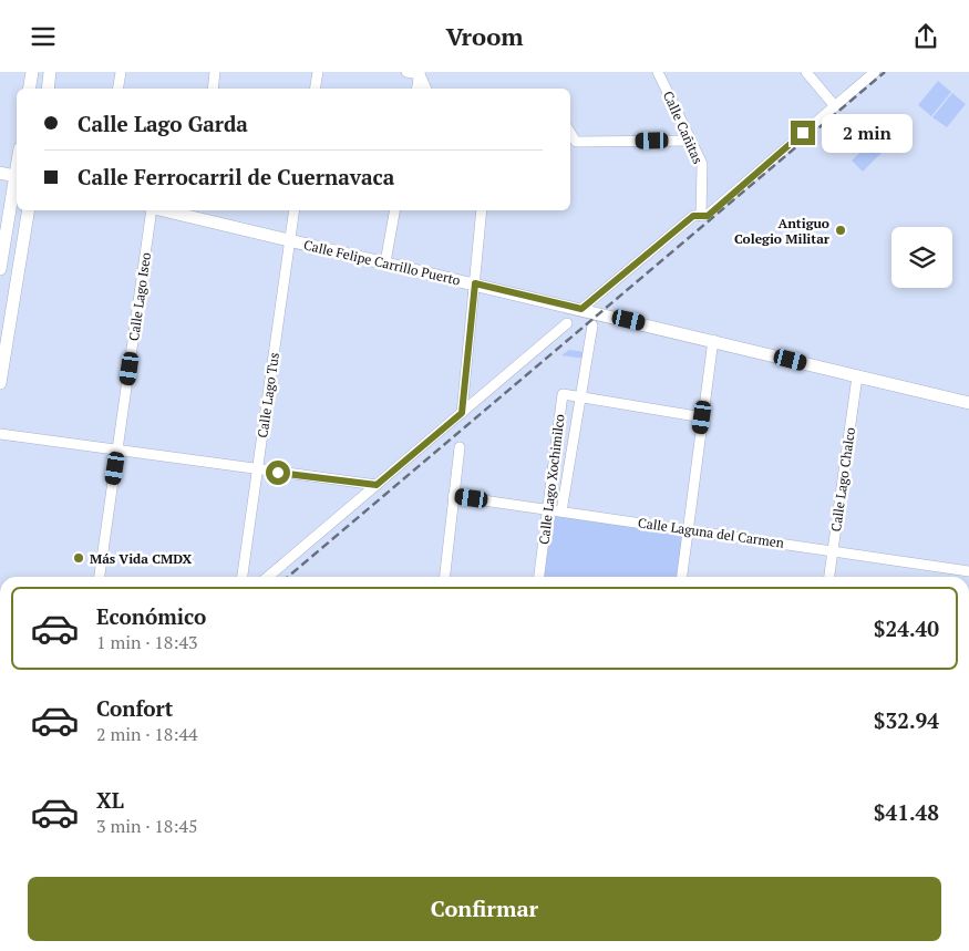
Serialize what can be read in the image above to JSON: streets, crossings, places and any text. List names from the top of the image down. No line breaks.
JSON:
{"streets":{"street":["Calle Cañitas","Calle Felipe Carrillo Puerto","Calle Lago Iseo","Calle Lago Tus","Calle Lago Xochimilco","Calle Lago Chalco","Calle Laguna del Carmen"]},"crossings":[["Calle Felipe Carrillo Puerto","Calle Lago Tus"],["Calle Felipe Carrillo Puerto","Calle Lago Chalco"],["Calle Lago Xochimilco","Calle Laguna del Carmen"],["Calle Lago Chalco","Calle Laguna del Carmen"]],"places":["Antiguo Colegio Militar","Más Vida CMDX"],"page":{"header":"Vroom","banner":["Calle Lago Garda","Calle Ferrocarril de Cuernavaca"],"bubble":"2 min","list":[{"name":"Económico","note":"1 min · 18:43","value":"$24.40"},{"name":"Confort","note":"2 min · 18:44","value":"$32.94"},{"name":"XL","note":"3 min · 18:45","value":"$41.48"}],"buttons":"Confirmar"}}
